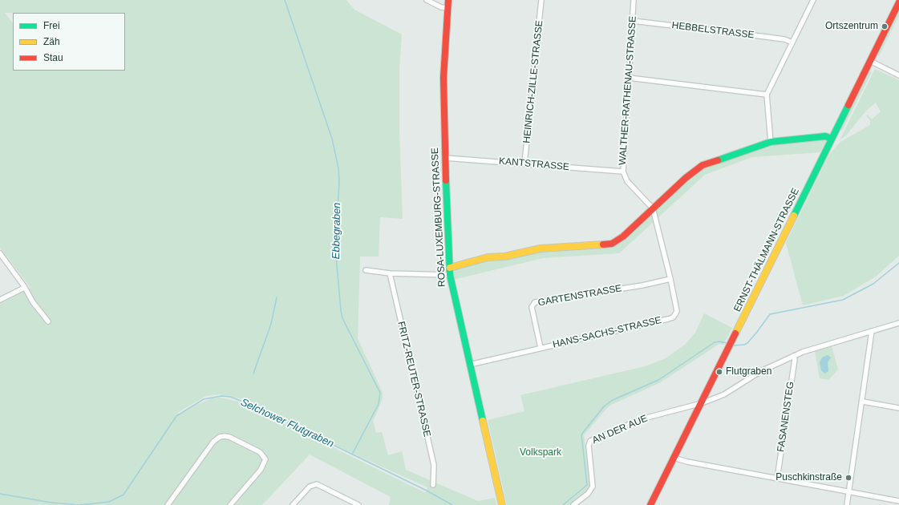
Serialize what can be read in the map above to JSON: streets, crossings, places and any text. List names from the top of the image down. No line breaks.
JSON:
{"streets":{"street":["HEBBELSTRASSE","HEINRICH-ZILLE-STRASSE","WALTHER-RATHENAU-STRASSE","KANTSTRASSE","ROSA-LUXEMBURG-STRASSE","ERNST-THÄLMANN-STRASSE","GARTENSTRASSE","HANS-SACHS-STRASSE","FRITZ-REUTER-STRASSE","FASANENSTEG","AN DER AUE"]},"crossings":[["HEBBELSTRASSE","WALTHER-RATHENAU-STRASSE"],["HEINRICH-ZILLE-STRASSE","KANTSTRASSE"],["WALTHER-RATHENAU-STRASSE","KANTSTRASSE"],["WALTHER-RATHENAU-STRASSE","HANS-SACHS-STRASSE"],["KANTSTRASSE","ROSA-LUXEMBURG-STRASSE"],["ROSA-LUXEMBURG-STRASSE","HANS-SACHS-STRASSE"],["ERNST-THÄLMANN-STRASSE","AN DER AUE"],["GARTENSTRASSE","HANS-SACHS-STRASSE"]],"water":["Ebbegraben","Selchower Flutgraben"],"parks":["Volkspark"],"places":["Ortszentrum","Flutgraben","Puschkinstraße"],"legend":["Frei","Zäh","Stau"]}
